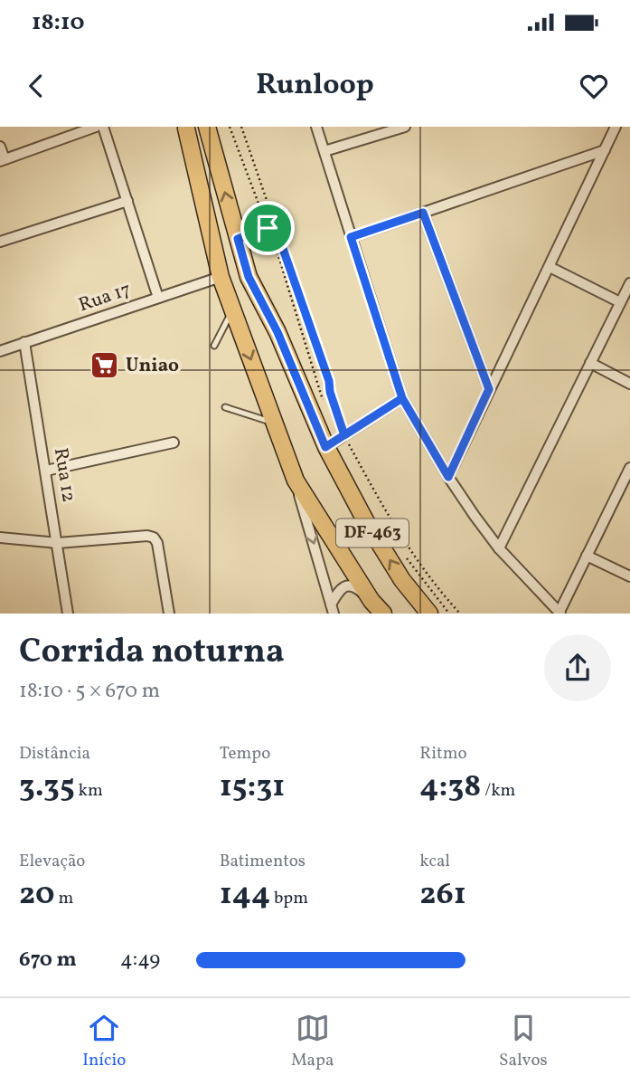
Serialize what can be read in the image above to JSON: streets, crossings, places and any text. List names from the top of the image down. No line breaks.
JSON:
{"streets":{"main road":["DF-463"],"street":["Rua 17","Rua 12"]},"crossings":[["Rua 17","Rua 12"],["Rua 17","DF-463"]],"places":{"supermarket":["Uniao"]},"page":{"status":"18:10","header":"Runloop","heading":["Corrida noturna","18:10 · 5 × 670 m"],"stats":[["Distância","3.35 km"],["Tempo","15:31"],["Ritmo","4:38 /km"],["Elevação","20 m"],["Batimentos","144 bpm"],["kcal","261"]],"list":[{"name":"670 m","note":"4:49"}],"tabs":["Início","Mapa","Salvos"]}}
